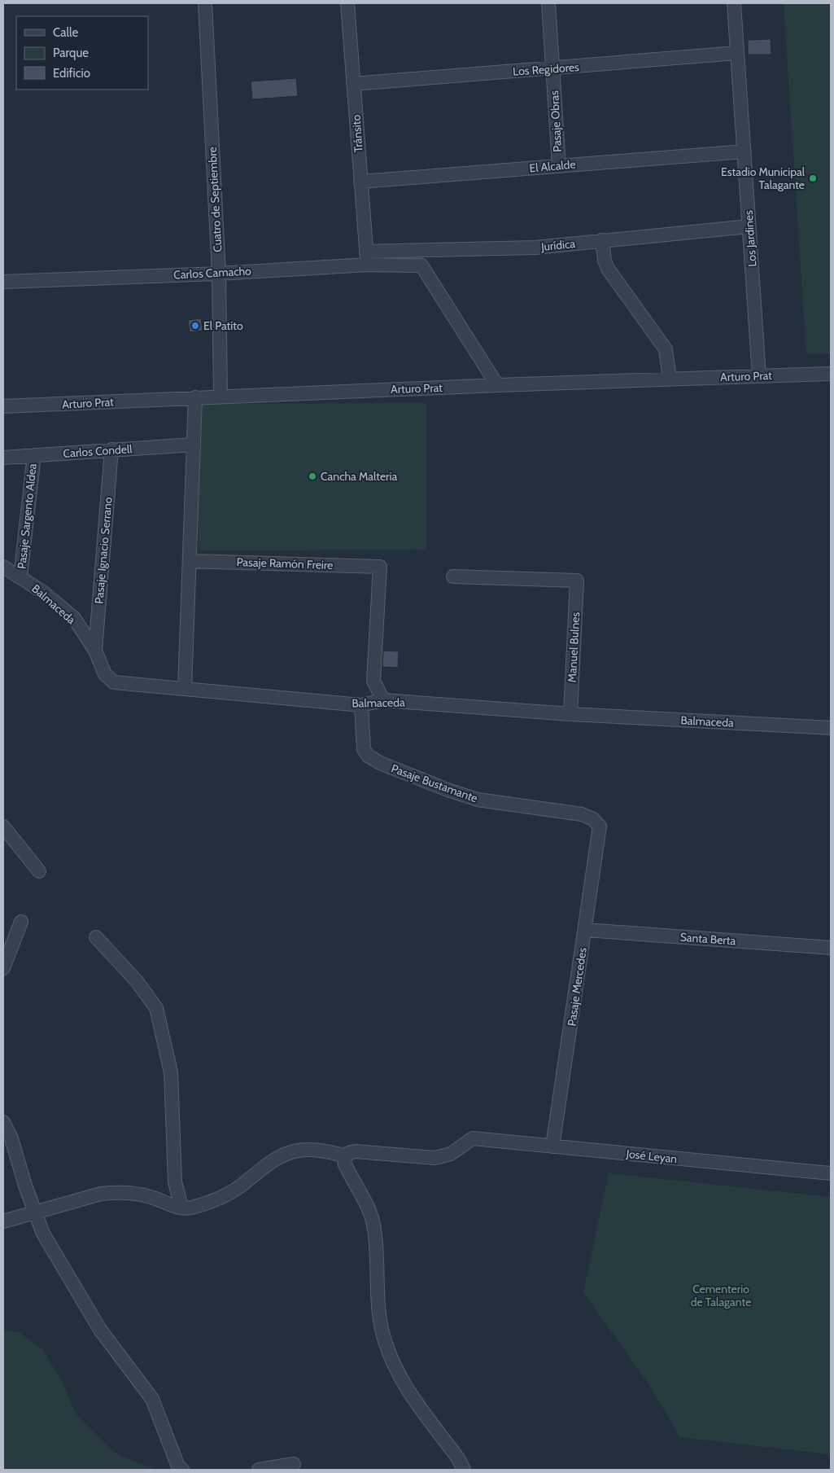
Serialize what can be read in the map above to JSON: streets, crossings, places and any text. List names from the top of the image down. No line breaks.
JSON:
{"streets":{"street":["Los Regidores","Pasaje Obras","Tránsito","El Alcalde","Cuatro de Septiembre","Los Jardines","Jurídica","Carlos Camacho","Arturo Prat","Carlos Condell","Pasaje Sargento Aldea","Pasaje Ignacio Serrano","Pasaje Ramón Freire","Balmaceda","Manuel Bulnes","Pasaje Bustamante","Santa Berta","Pasaje Mercedes","José Leyan"]},"crossings":[["Los Regidores","Pasaje Obras"],["Los Regidores","Tránsito"],["Los Regidores","Los Jardines"],["Pasaje Obras","El Alcalde"],["Tránsito","El Alcalde"],["Tránsito","Jurídica"],["Tránsito","Carlos Camacho"],["El Alcalde","Los Jardines"],["Cuatro de Septiembre","Carlos Camacho"],["Cuatro de Septiembre","Arturo Prat"],["Los Jardines","Jurídica"],["Los Jardines","Arturo Prat"],["Jurídica","Carlos Camacho"],["Carlos Camacho","Arturo Prat"],["Carlos Condell","Pasaje Sargento Aldea"],["Carlos Condell","Pasaje Ignacio Serrano"],["Pasaje Sargento Aldea","Balmaceda"],["Pasaje Ignacio Serrano","Balmaceda"],["Pasaje Ramón Freire","Balmaceda"],["Balmaceda","Manuel Bulnes"],["Balmaceda","Pasaje Bustamante"],["Pasaje Bustamante","Pasaje Mercedes"],["Santa Berta","Pasaje Mercedes"],["Pasaje Mercedes","José Leyan"]],"parks":["Cementerio de Talagante"],"places":["Estadio Municipal Talagante","El Patito","Cancha Malteria"],"legend":["Calle","Parque","Edificio"]}
